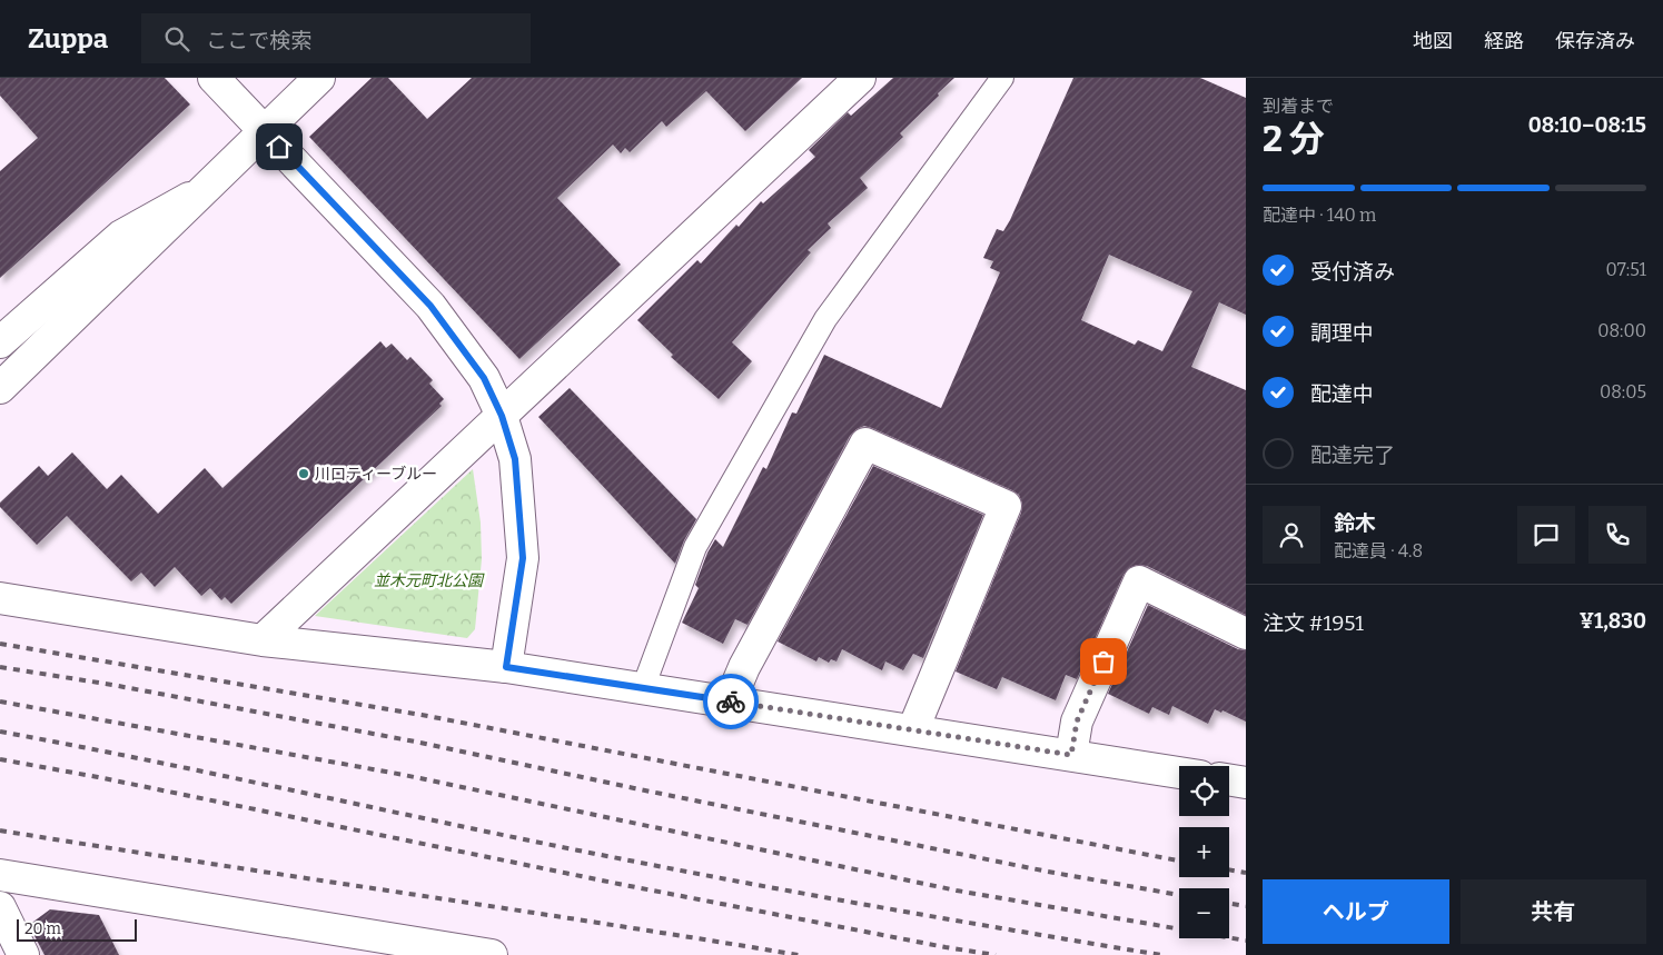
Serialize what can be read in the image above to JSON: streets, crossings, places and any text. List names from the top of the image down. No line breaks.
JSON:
{"parks":["並木元町北公園"],"places":["川口ティーブルー"],"scale_bar":"20 m","page":{"header":"Zuppa","search":"ここで検索","nav":["地図","経路","保存済み"],"heading":["2 分","到着まで","08:10–08:15"],"panel":["鈴木","配達員 · 4.8","注文 #1951","¥1,830"],"bar":"配達中 · 140 m","list":[["受付済み","07:51"],["調理中","08:00"],["配達中","08:05"],"配達完了"],"map_buttons":["+","−"],"buttons":["ヘルプ","共有"],"scale":"20 m"}}
